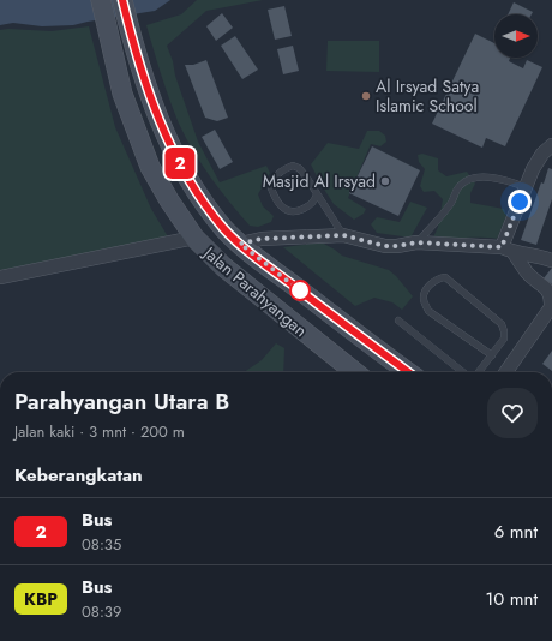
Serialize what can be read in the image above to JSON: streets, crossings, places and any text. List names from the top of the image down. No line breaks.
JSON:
{"streets":{"main road":["Jalan Parahyangan"]},"places":["Al Irsyad Satya Islamic School","Masjid Al Irsyad"],"lines":["bus line 2"],"north":"right","page":{"on_map":"2","heading":[["Parahyangan Utara B","Jalan kaki · 3 mnt · 200 m"],"Keberangkatan"],"list":[{"mark":"2","name":"Bus","note":"08:35","value":"6 mnt"},{"mark":"KBP","name":"Bus","note":"08:39","value":"10 mnt"}]}}
